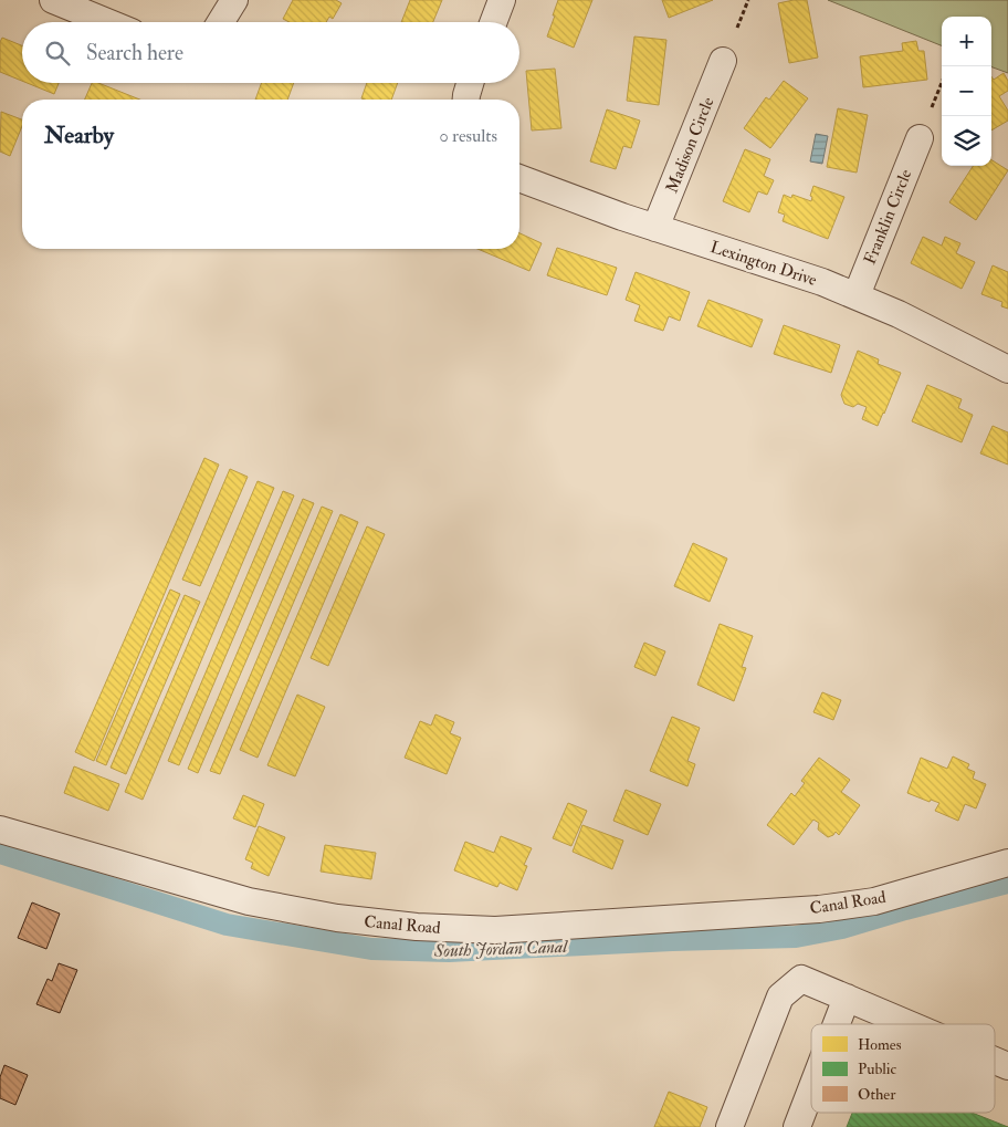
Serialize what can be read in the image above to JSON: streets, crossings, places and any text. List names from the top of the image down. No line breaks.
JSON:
{"streets":{"street":["Madison Circle","Franklin Circle","Lexington Drive","Canal Road"]},"crossings":[["Madison Circle","Lexington Drive"],["Franklin Circle","Lexington Drive"]],"water":["South Jordan Canal"],"legend":["Homes","Public","Other"],"page":{"map_buttons":["+","−"],"search":"Search here","heading":["Nearby","0 results"]}}
